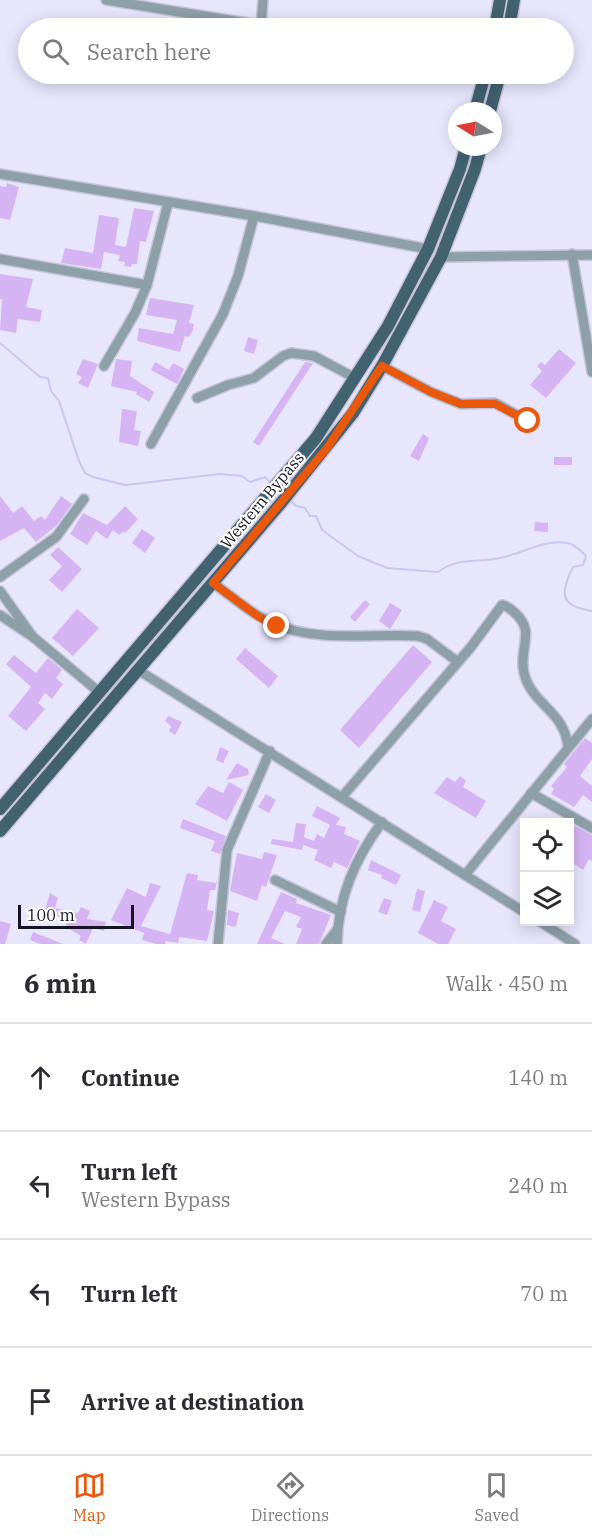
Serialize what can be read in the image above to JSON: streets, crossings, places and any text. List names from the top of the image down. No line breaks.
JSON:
{"streets":{"main road":["Western Bypass"]},"scale_bar":"100 m","north":"left","page":{"search":"Search here","scale":"100 m","heading":["6 min","Walk · 450 m"],"list":[["Continue","140 m"],["Turn left","Western Bypass","240 m"],["Turn left","70 m"],"Arrive at destination"],"nav":["Map","Directions","Saved"]}}
